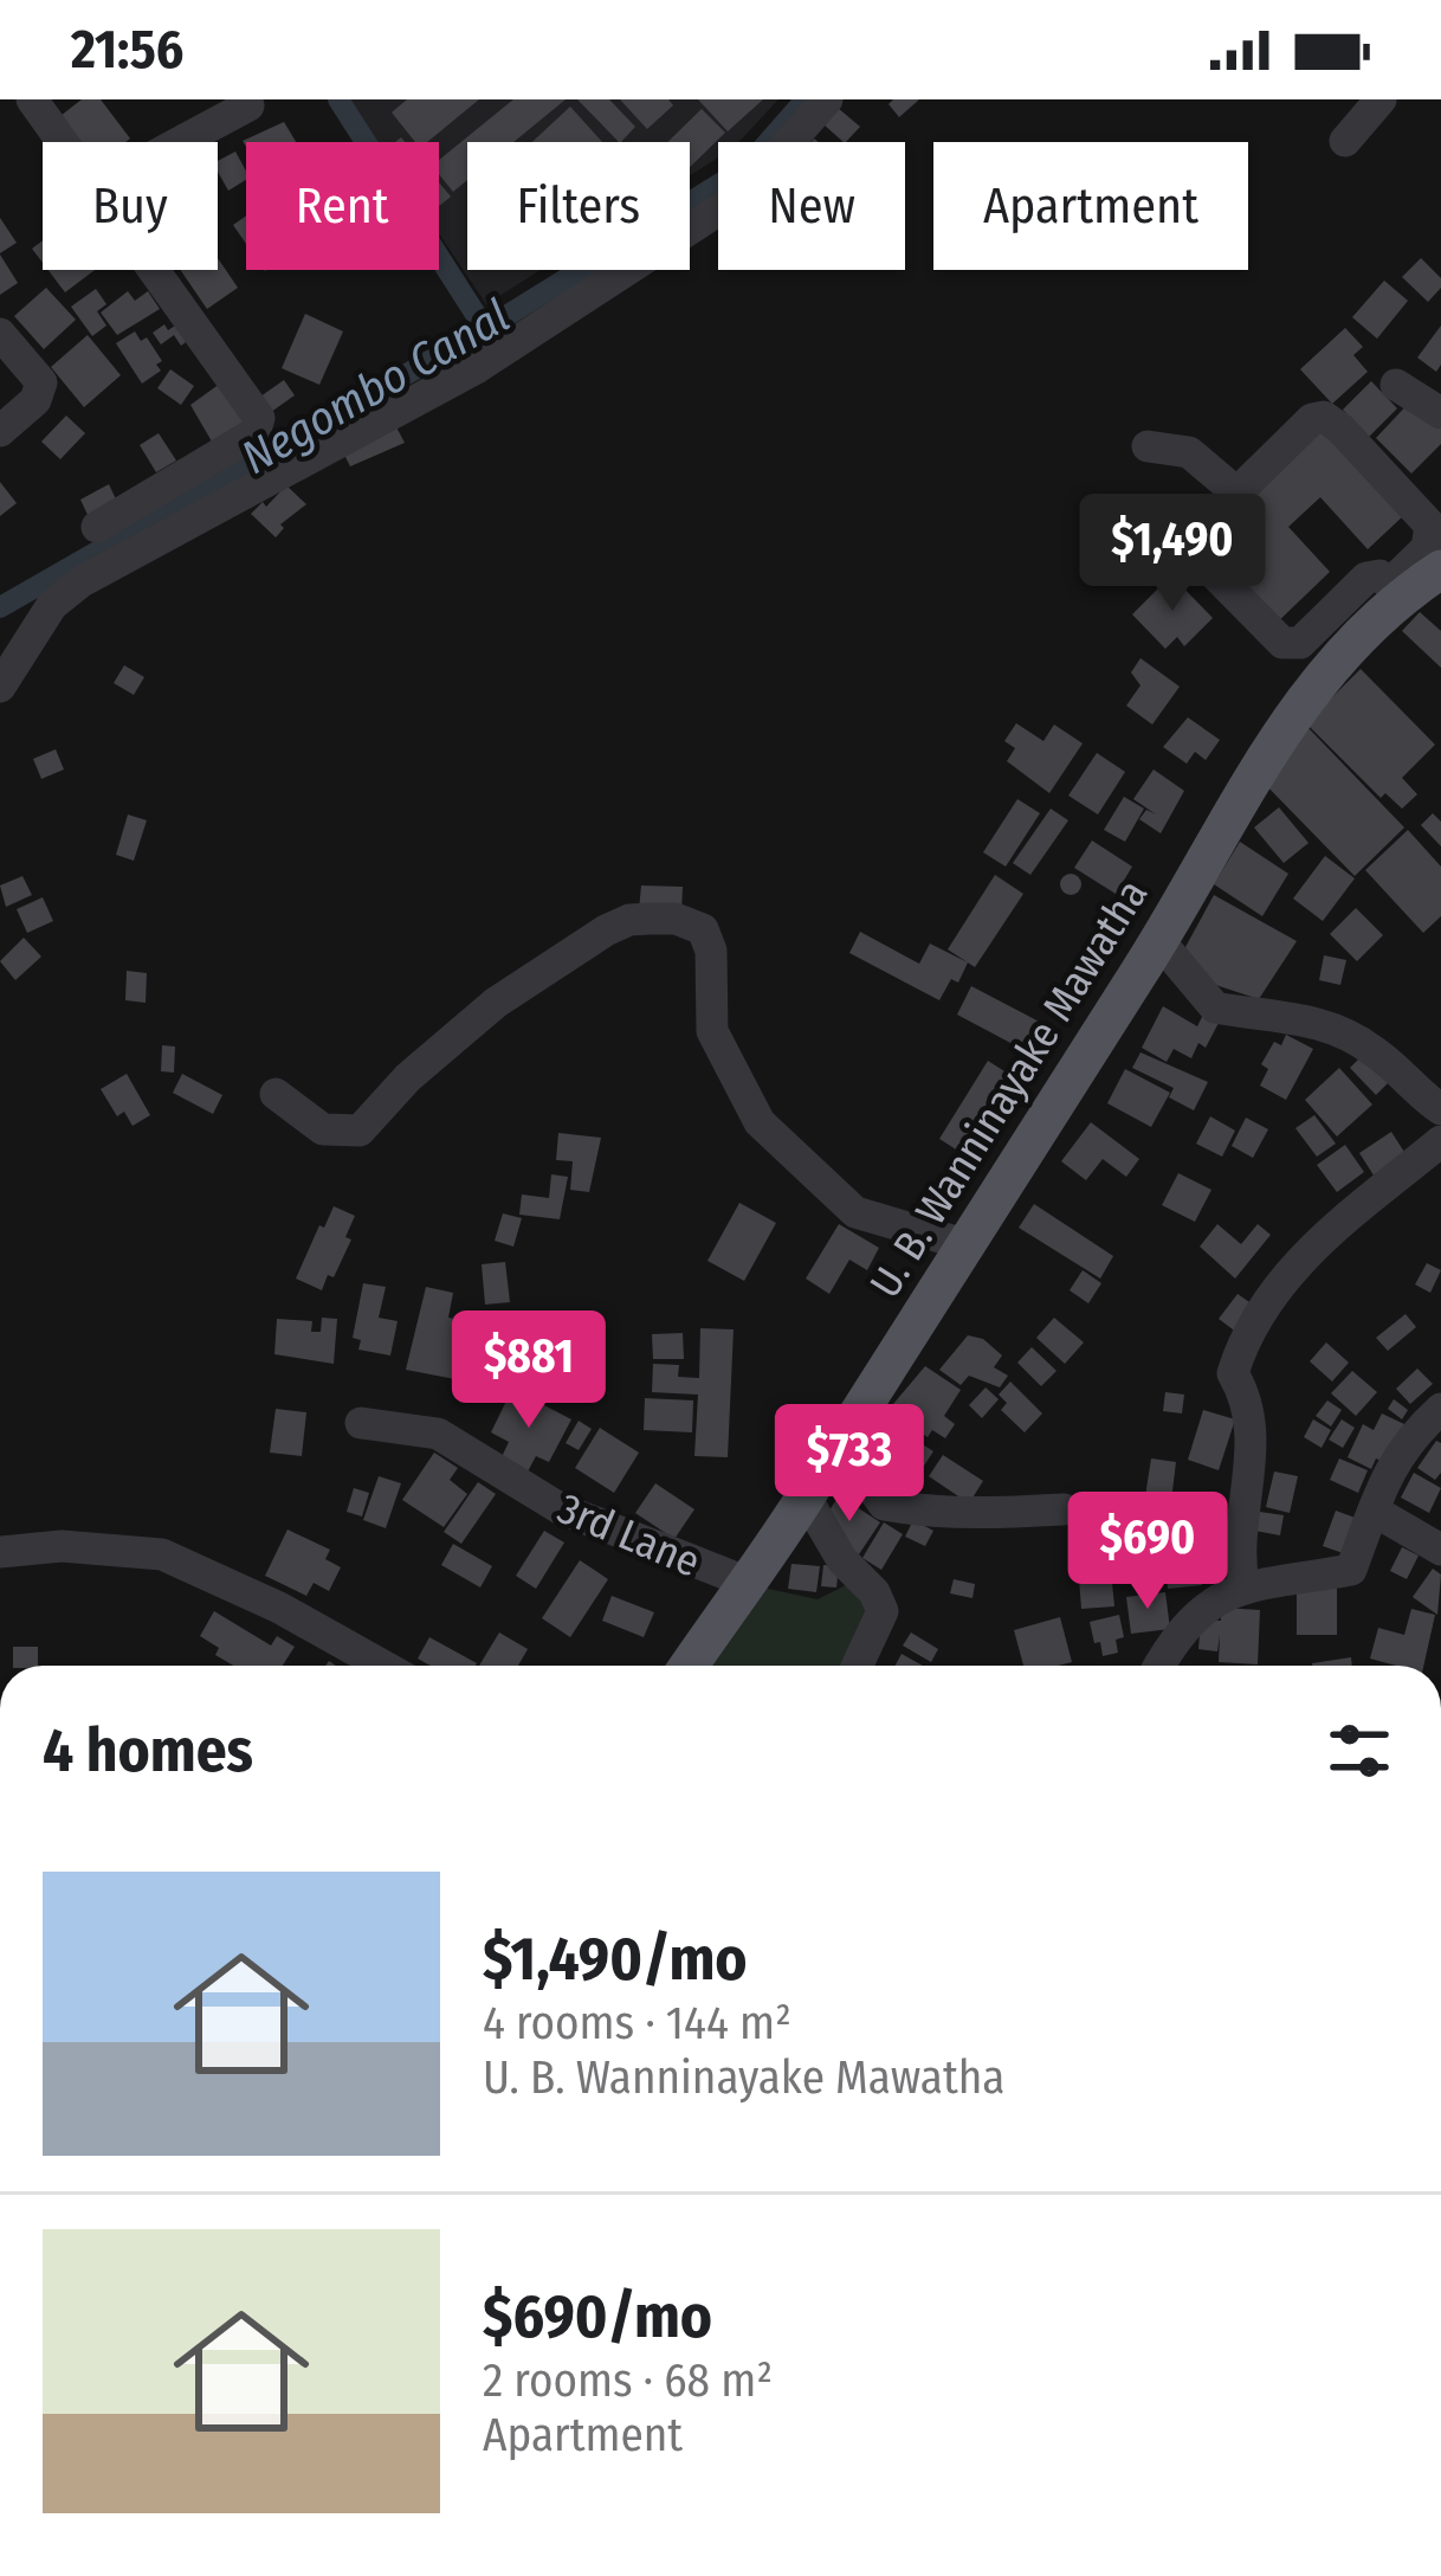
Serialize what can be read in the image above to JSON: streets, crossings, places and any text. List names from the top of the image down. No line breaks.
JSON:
{"streets":{"main road":["U. B. Wanninayake Mawatha"],"street":["3rd Lane"]},"crossings":[["U. B. Wanninayake Mawatha","3rd Lane"]],"water":["Negombo Canal"],"page":{"status":"21:56","chip":["Buy","Rent","Filters","New","Apartment"],"price":["$1,490","$881","$733","$690"],"heading":"4 homes","list":[{"name":"$1,490/mo","note":"4 rooms · 144 m² · U. B. Wanninayake Mawatha"},{"name":"$690/mo","note":"2 rooms · 68 m² · Apartment"}]}}
